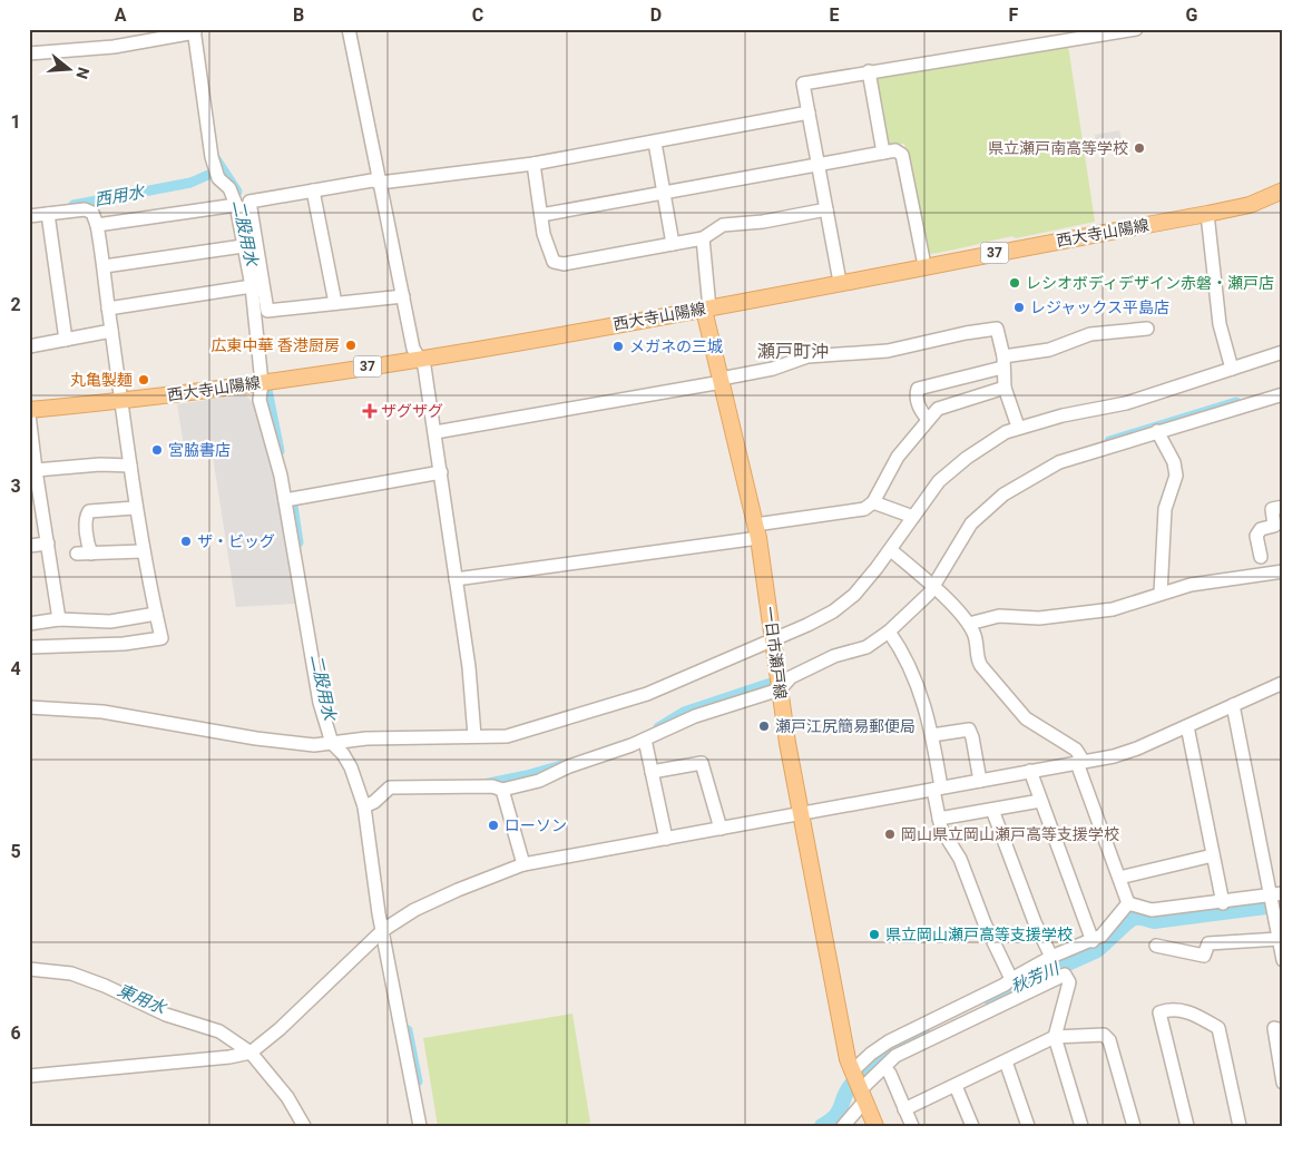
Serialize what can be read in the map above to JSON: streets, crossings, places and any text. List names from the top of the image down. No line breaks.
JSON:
{"streets":{"main road":["西大寺山陽線","37","一日市瀬戸線"]},"crossings":[["西大寺山陽線","一日市瀬戸線"]],"districts":["瀬戸町沖"],"water":["西用水","二股用水","秋芳川","東用水"],"places":{"other":["県立瀬戸南高等学校","レシオボディデザイン赤磐・瀬戸店","レジャックス平島店","広東中華 香港厨房","メガネの三城","丸亀製麺","宮脇書店","ザ・ビッグ","瀬戸江尻簡易郵便局","ローソン","岡山県立岡山瀬戸高等支援学校","県立岡山瀬戸高等支援学校"],"health":["ザグザグ"]},"north":"right","grid":{"columns":["A","B","C","D","E","F","G"],"rows":["1","2","3","4","5","6"]}}
